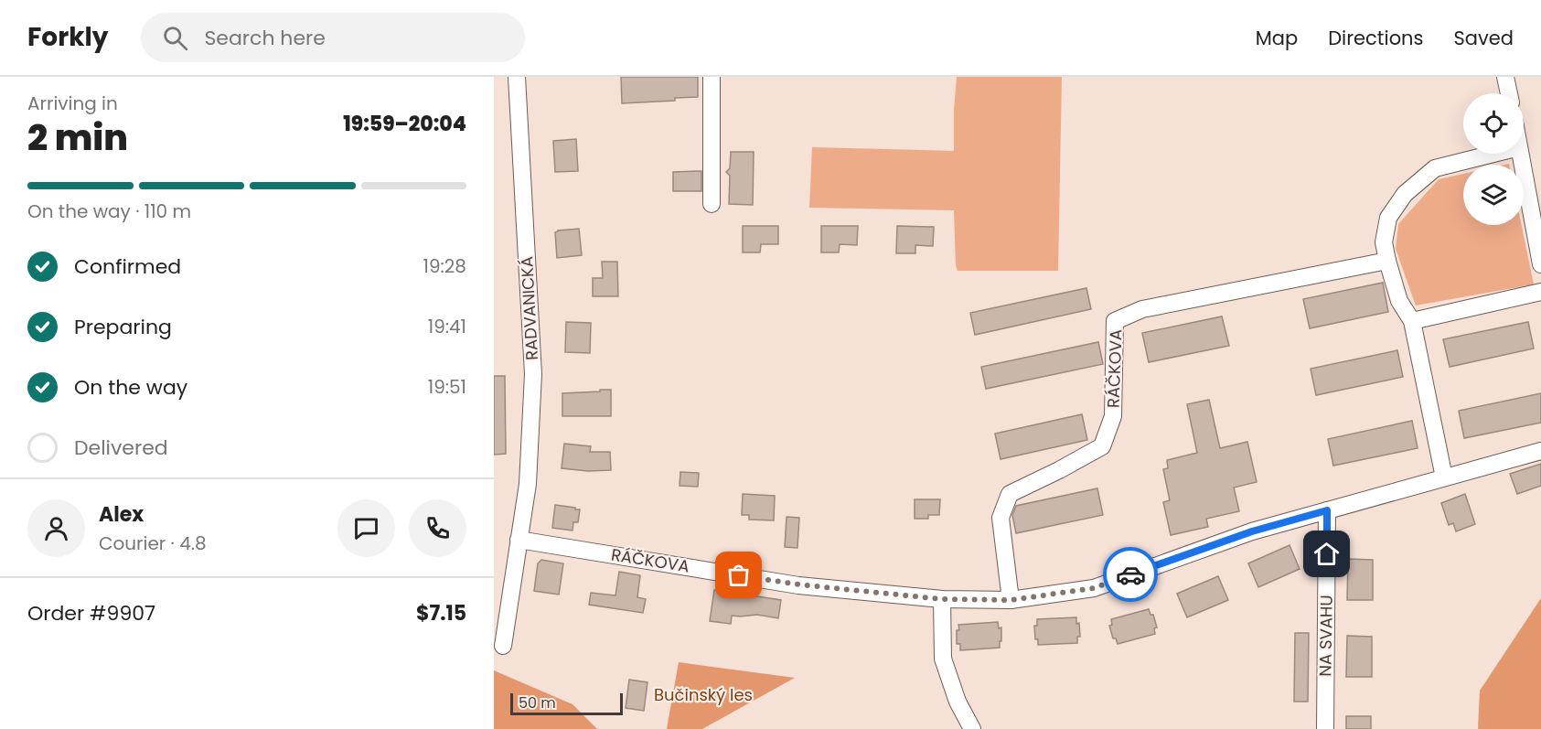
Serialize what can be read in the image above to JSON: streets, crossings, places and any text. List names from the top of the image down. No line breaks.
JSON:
{"streets":{"street":["RADVANICKÁ","RÁČKOVA","NA SVAHU"]},"crossings":[["RADVANICKÁ","RÁČKOVA"],["RÁČKOVA","NA SVAHU"]],"parks":["Bučinský les"],"scale_bar":"50 m","page":{"header":"Forkly","search":"Search here","nav":["Map","Directions","Saved"],"heading":["2 min","Arriving in","19:59–20:04"],"panel":["Alex","Courier · 4.8","Order #9907","$7.15"],"bar":"On the way · 110 m","list":[["Confirmed","19:28"],["Preparing","19:41"],["On the way","19:51"],"Delivered"],"scale":"50 m"}}
